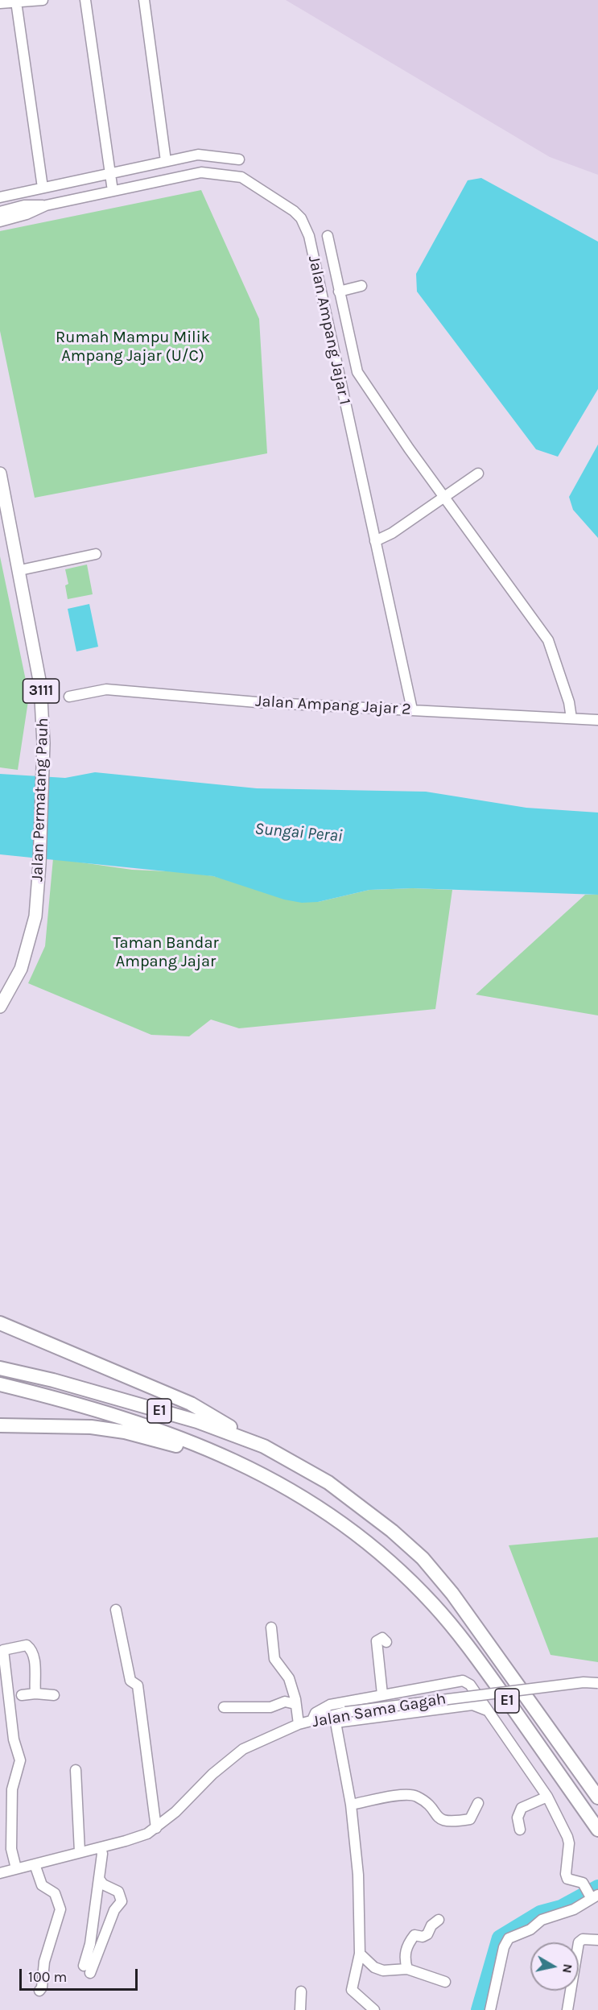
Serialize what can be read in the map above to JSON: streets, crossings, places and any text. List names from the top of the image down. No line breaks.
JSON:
{"streets":{"highway":["E1"],"main road":["3111","Jalan Permatang Pauh"],"street":["Jalan Ampang Jajar 1","Jalan Ampang Jajar 2","Jalan Sama Gagah"]},"crossings":[["Jalan Ampang Jajar 1","Jalan Ampang Jajar 2"]],"water":["Sungai Perai"],"parks":["Rumah Mampu Milik Ampang Jajar (U/C)","Taman Bandar Ampang Jajar"],"scale_bar":"100 m","north":"right"}
